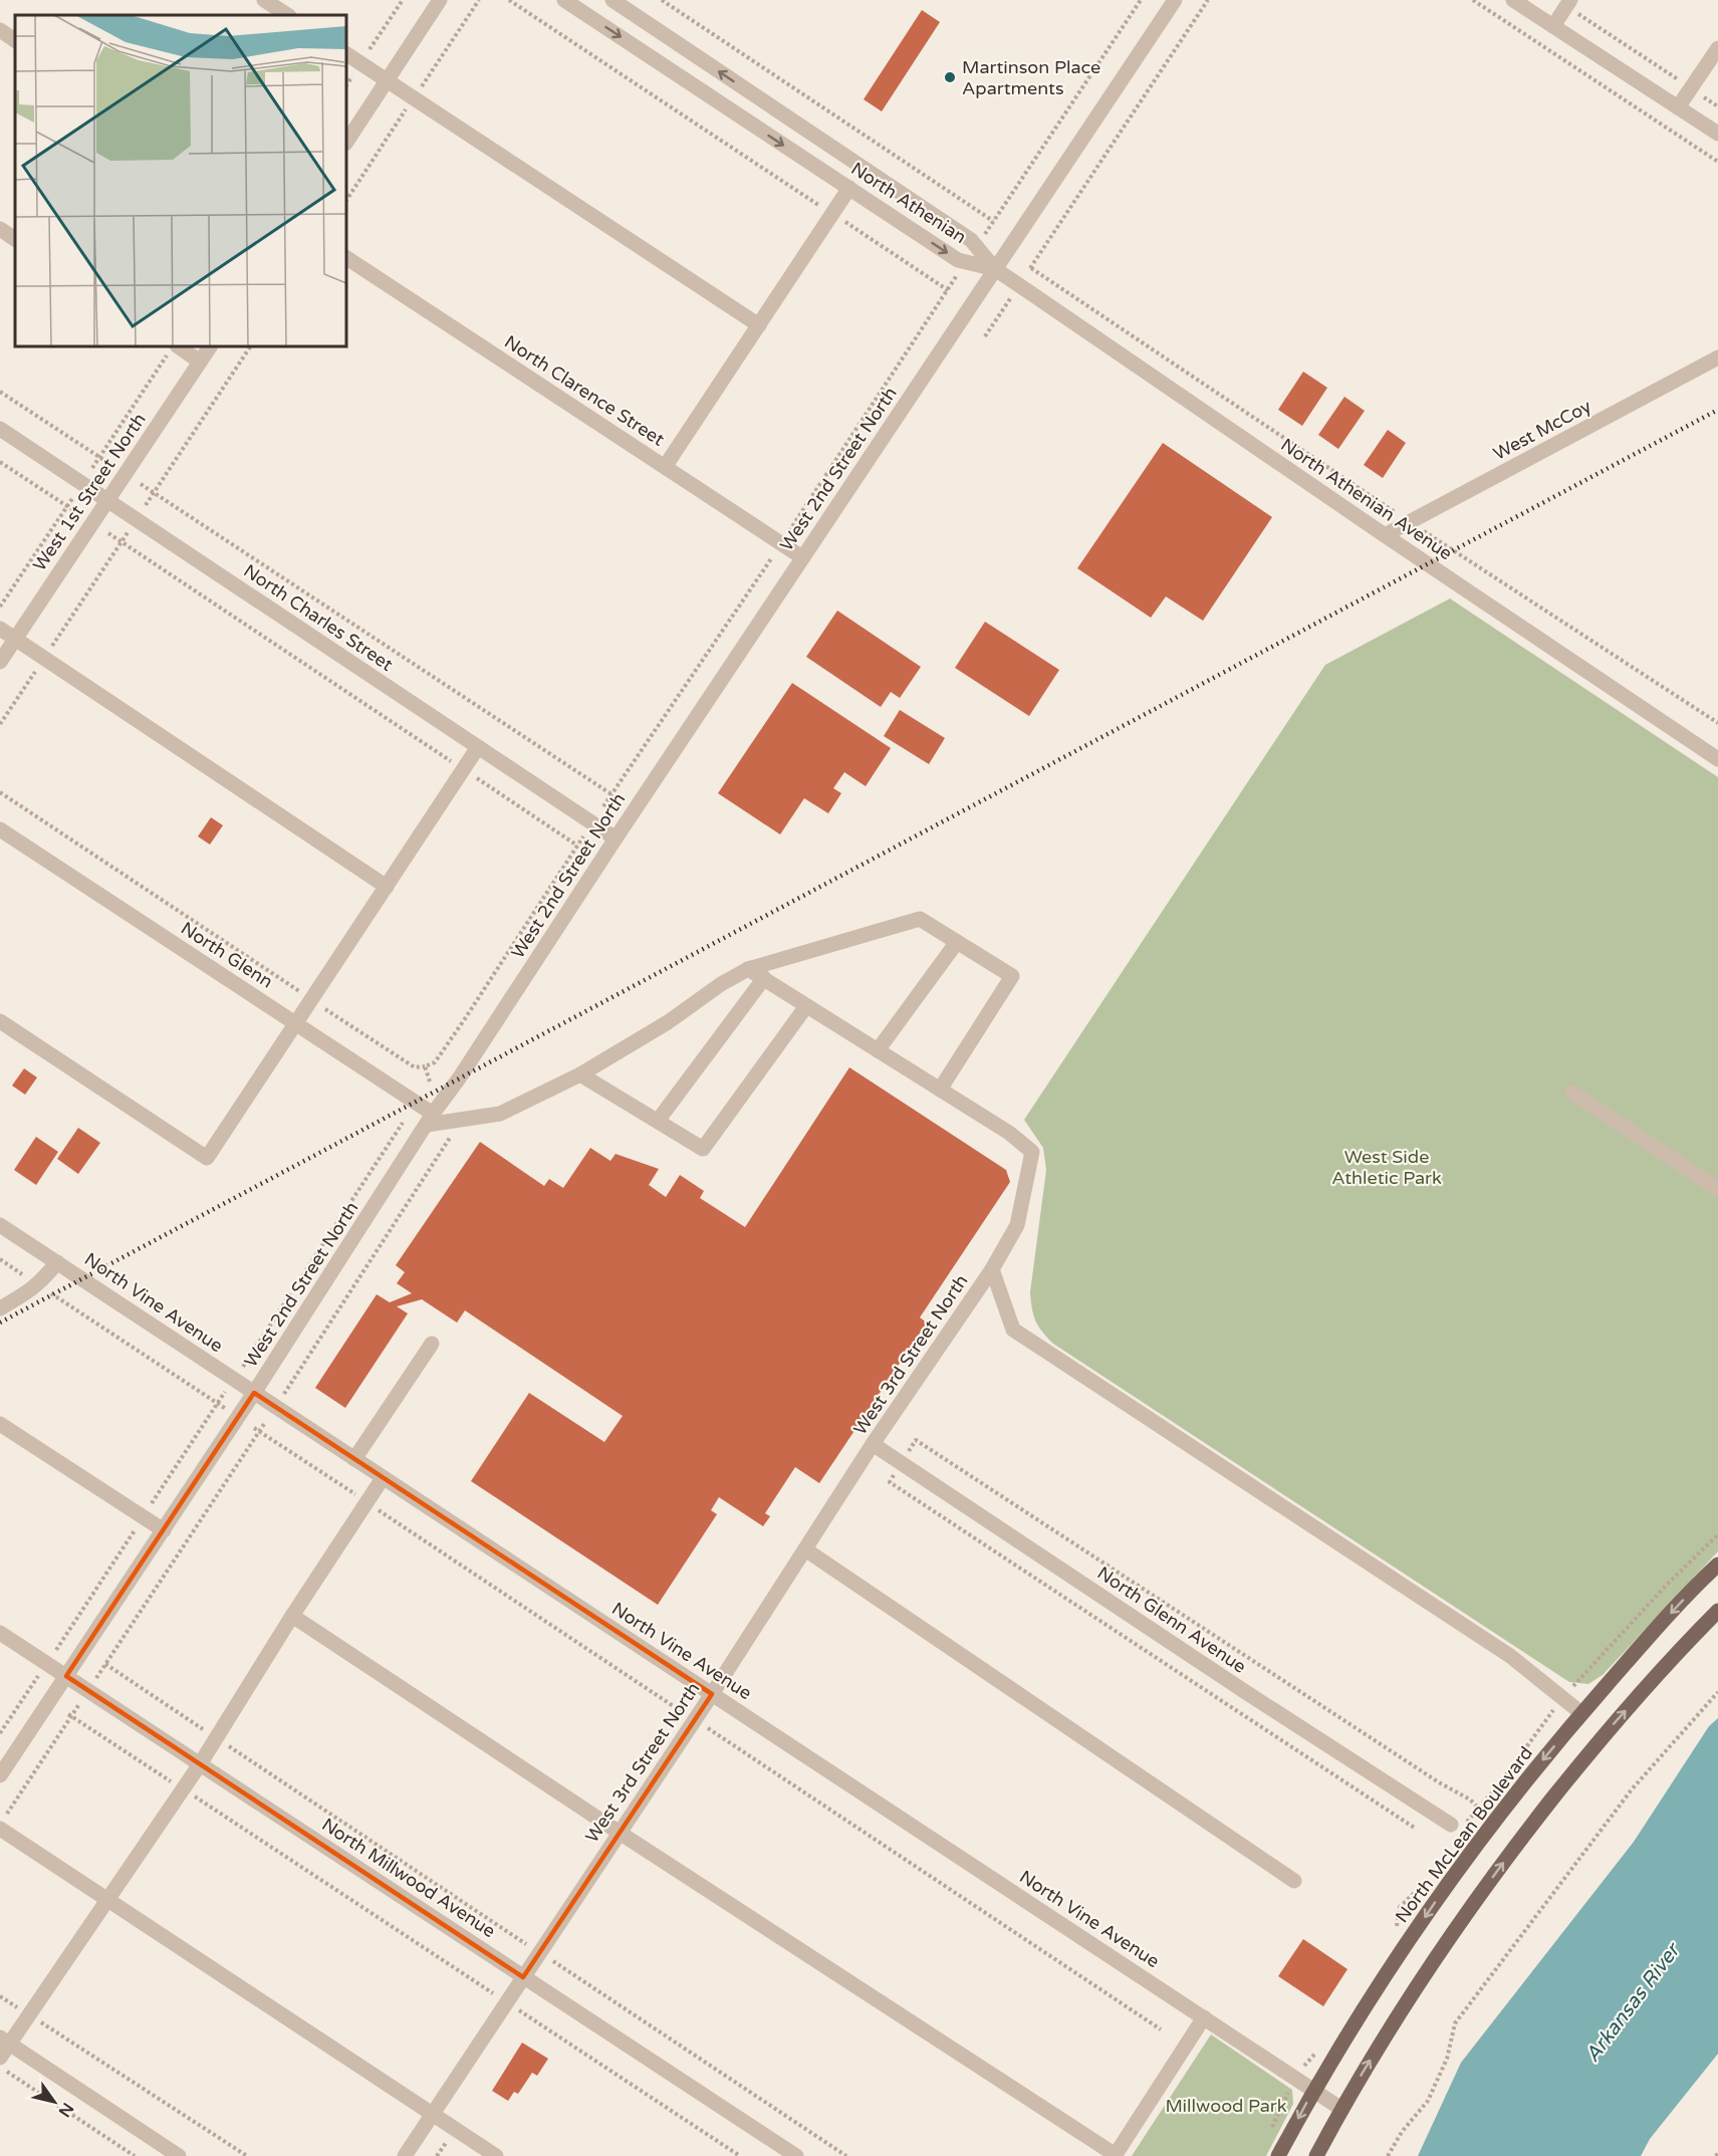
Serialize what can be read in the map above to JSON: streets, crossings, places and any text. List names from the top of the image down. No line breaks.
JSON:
{"streets":{"main road":["North McLean Boulevard"],"street":["North Athenian","North Clarence Street","West McCoy","West 2nd Street North","West 1st Street North","North Athenian Avenue","North Charles Street","North Glenn","North Vine Avenue","West 3rd Street North","North Glenn Avenue","North Millwood Avenue"]},"crossings":[["North Athenian","West 2nd Street North"],["North Athenian","North Athenian Avenue"],["North Clarence Street","West 2nd Street North"],["West McCoy","North Athenian Avenue"],["West 2nd Street North","North Athenian Avenue"],["West 2nd Street North","North Charles Street"],["West 2nd Street North","North Glenn"],["West 2nd Street North","North Vine Avenue"],["West 2nd Street North","North Millwood Avenue"],["West 1st Street North","North Charles Street"],["North Vine Avenue","West 3rd Street North"],["North Vine Avenue","North McLean Boulevard"],["West 3rd Street North","North Glenn Avenue"],["West 3rd Street North","North Millwood Avenue"]],"water":["Arkansas River"],"parks":["West Side Athletic Park","Millwood Park"],"places":["Martinson Place Apartments"],"north":"bottom right"}
